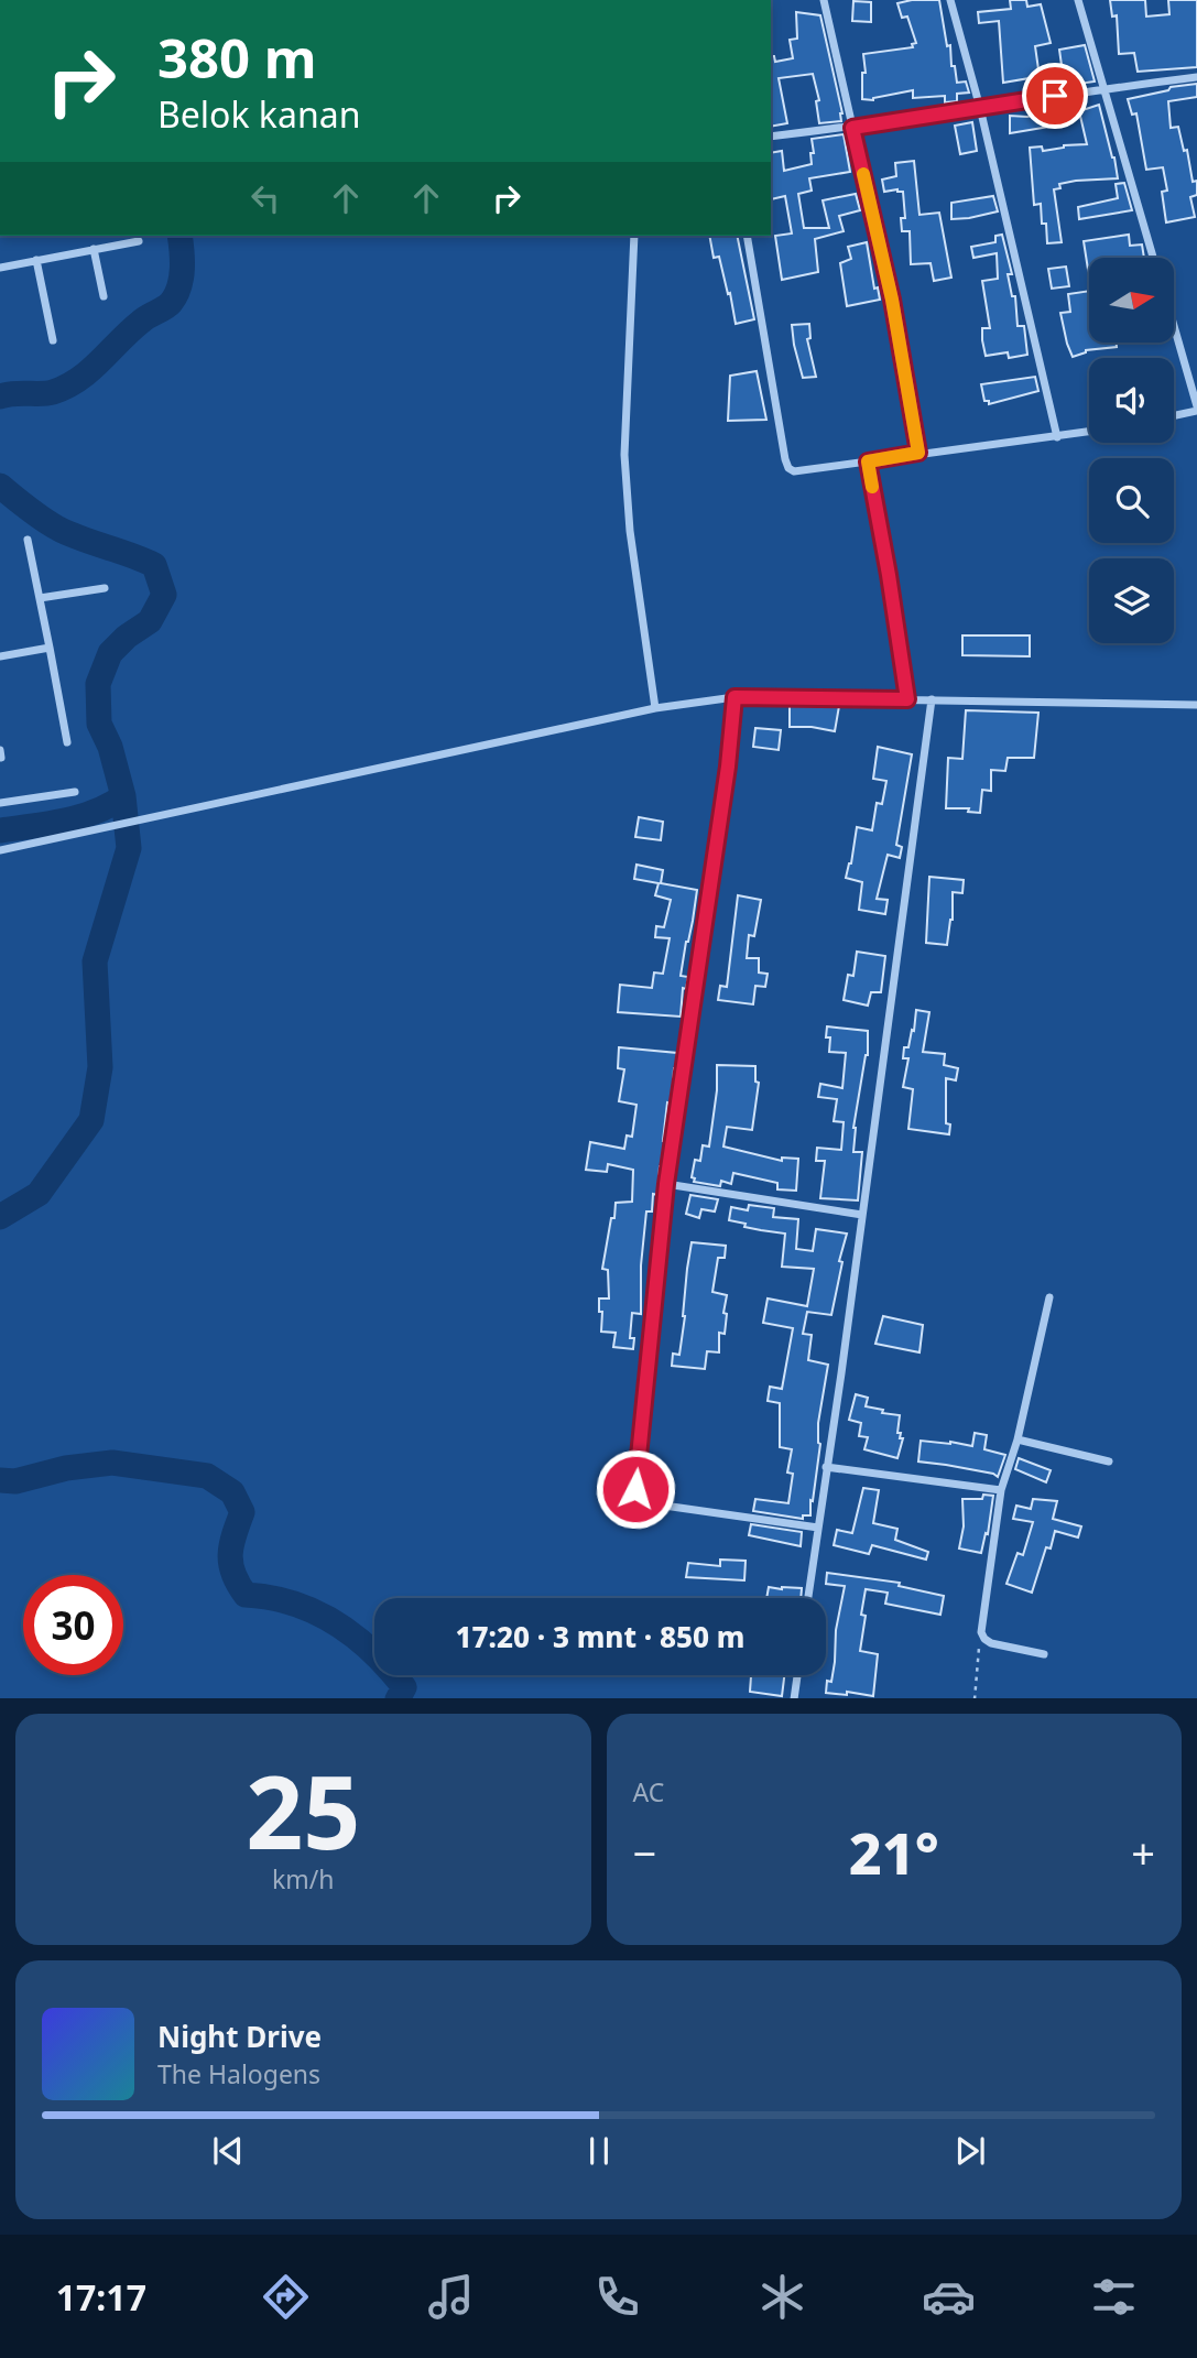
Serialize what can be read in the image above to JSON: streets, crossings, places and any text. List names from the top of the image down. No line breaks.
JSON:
{"north":"right","page":{"turn":["380 m","Belok kanan"],"limit":"30","trip":"17:20 · 3 mnt · 850 m","tile":[["25","km/h"],"AC"],"heat":["−","21°","+"],"song":["Night Drive","The Halogens"],"tabs":"17:17"}}
